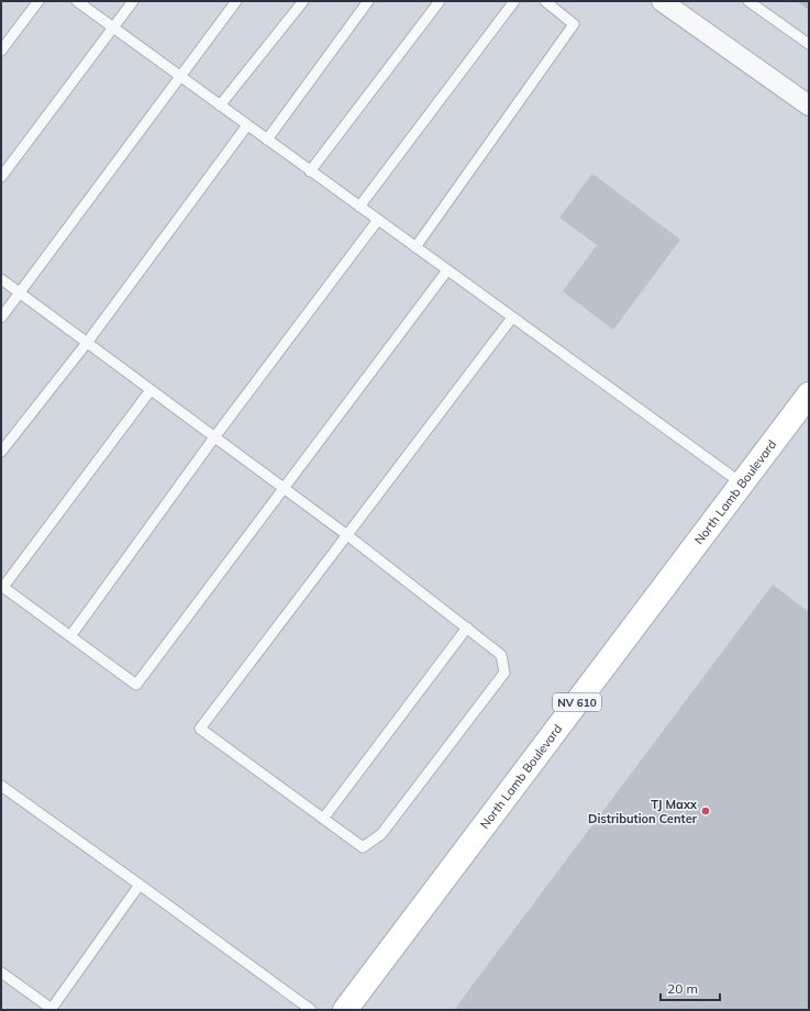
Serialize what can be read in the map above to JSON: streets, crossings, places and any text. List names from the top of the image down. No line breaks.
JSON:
{"streets":{"main road":["North Lamb Boulevard","NV 610"]},"places":["TJ Maxx Distribution Center"],"scale_bar":"20 m"}
